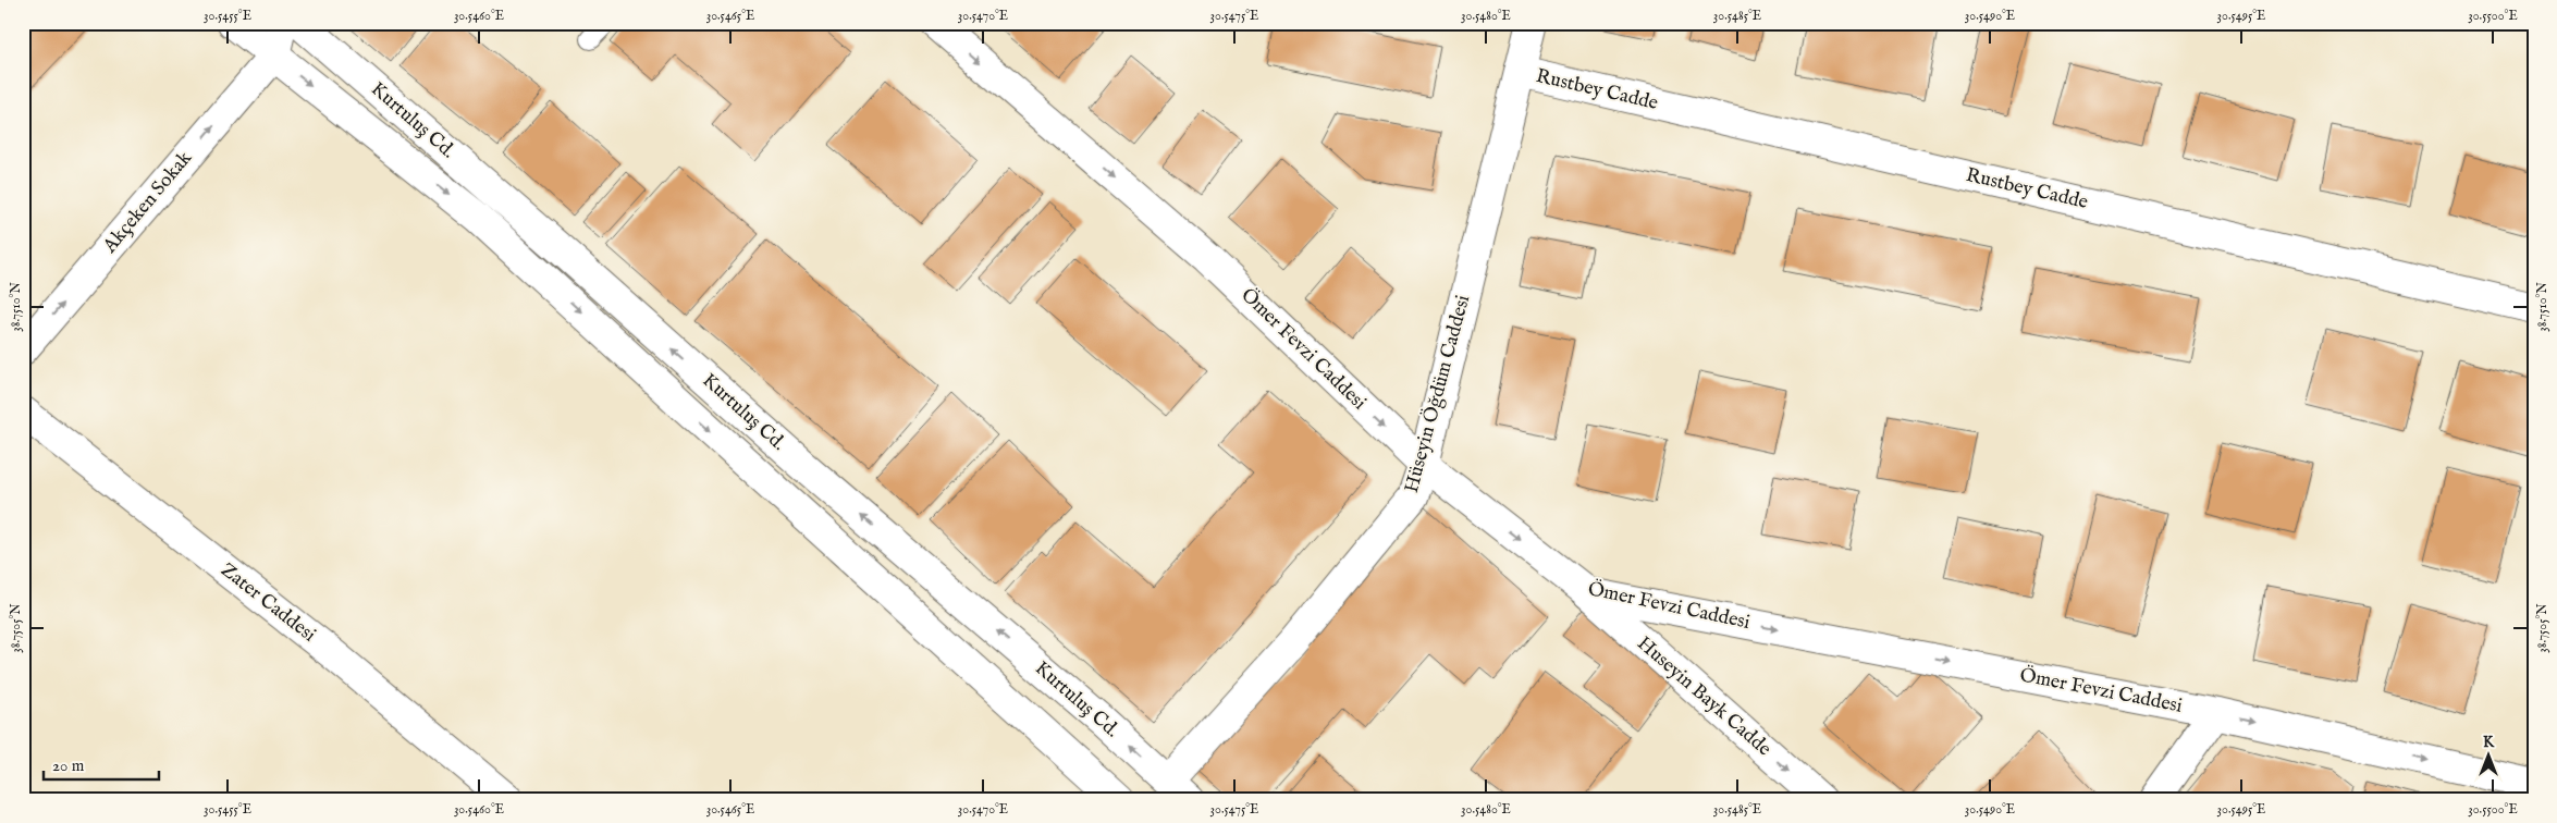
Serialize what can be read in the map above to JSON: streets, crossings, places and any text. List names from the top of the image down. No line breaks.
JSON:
{"streets":{"street":["Rustbey Cadde","Kurtuluş Cd.","Akçeken Sokak","Ömer Fevzi Caddesi","Hüseyin Öğdüm Caddesi","Zater Caddesi","Huseyin Bayk Cadde"]},"crossings":[["Rustbey Cadde","Hüseyin Öğdüm Caddesi"],["Kurtuluş Cd.","Akçeken Sokak"],["Kurtuluş Cd.","Hüseyin Öğdüm Caddesi"],["Ömer Fevzi Caddesi","Hüseyin Öğdüm Caddesi"],["Ömer Fevzi Caddesi","Huseyin Bayk Cadde"]],"one_way":["Akçeken Sokak","Ömer Fevzi Caddesi","Huseyin Bayk Cadde"],"scale_bar":"20 m","north":"top","coordinates":["30.5455°E","30.5460°E","30.5465°E","30.5470°E","30.5475°E","30.5480°E","30.5485°E","30.5490°E","30.5495°E","30.5500°E","38.7510°N","38.7505°N"]}
